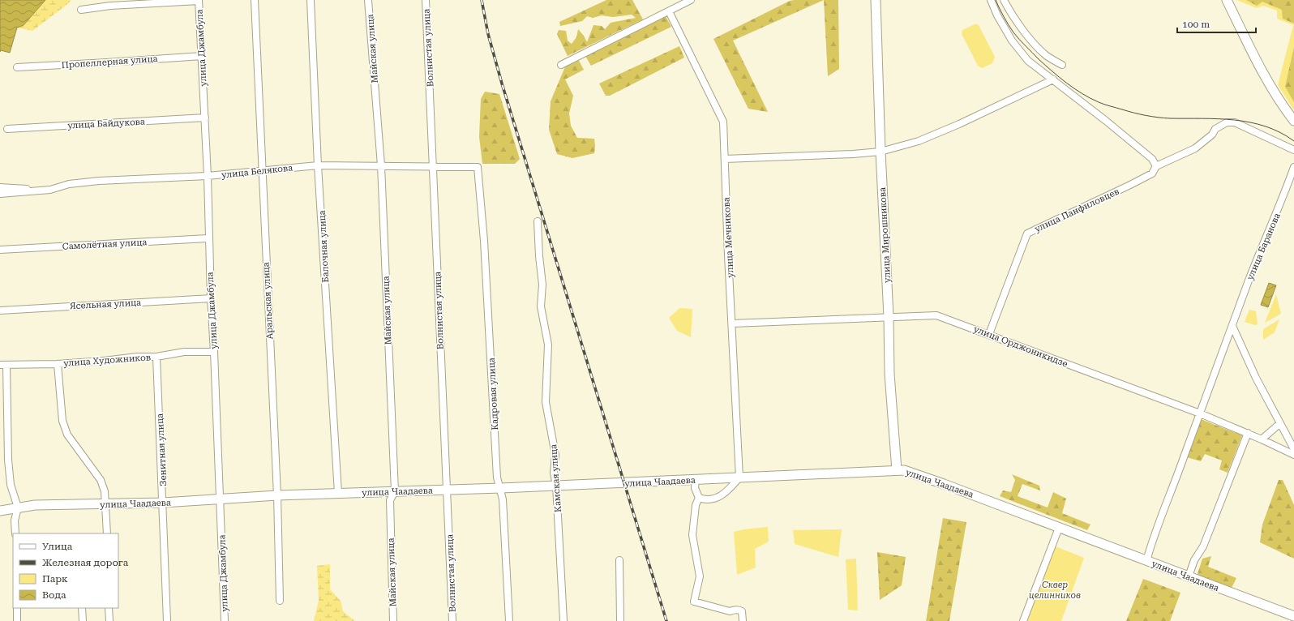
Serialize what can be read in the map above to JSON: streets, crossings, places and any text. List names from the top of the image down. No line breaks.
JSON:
{"streets":{"street":["улица Джамбула","Волнистая улица","Майская улица","Пропеллерная улица","улица Байдукова","улица Белякова","улица Панфиловцев","улица Мирошникова","улица Мечникова","Самолётная улица","Балочная улица","улица Баранова","Аральская улица","Ясельная улица","улица Орджоникидзе","улица Художников","Кадровая улица","Зенитная улица","Камская улица","улица Чаадаева"]},"crossings":[["улица Джамбула","Пропеллерная улица"],["улица Джамбула","улица Байдукова"],["улица Джамбула","улица Белякова"],["улица Джамбула","Самолётная улица"],["улица Джамбула","Ясельная улица"],["улица Джамбула","улица Художников"],["улица Джамбула","улица Чаадаева"],["Волнистая улица","улица Белякова"],["Волнистая улица","улица Чаадаева"],["Майская улица","улица Белякова"],["Майская улица","улица Чаадаева"],["улица Белякова","Балочная улица"],["улица Белякова","Аральская улица"],["улица Белякова","Кадровая улица"],["улица Панфиловцев","улица Орджоникидзе"],["улица Мирошникова","улица Орджоникидзе"],["улица Мирошникова","улица Чаадаева"],["улица Мечникова","улица Орджоникидзе"],["улица Мечникова","улица Чаадаева"],["Балочная улица","улица Чаадаева"],["улица Баранова","улица Орджоникидзе"],["улица Баранова","улица Чаадаева"],["Аральская улица","улица Чаадаева"],["улица Художников","Зенитная улица"],["Кадровая улица","улица Чаадаева"],["Зенитная улица","улица Чаадаева"],["Камская улица","улица Чаадаева"]],"parks":["Сквер целинников"],"legend":["Улица","Железная дорога","Парк","Вода"],"scale_bar":"100 m"}
